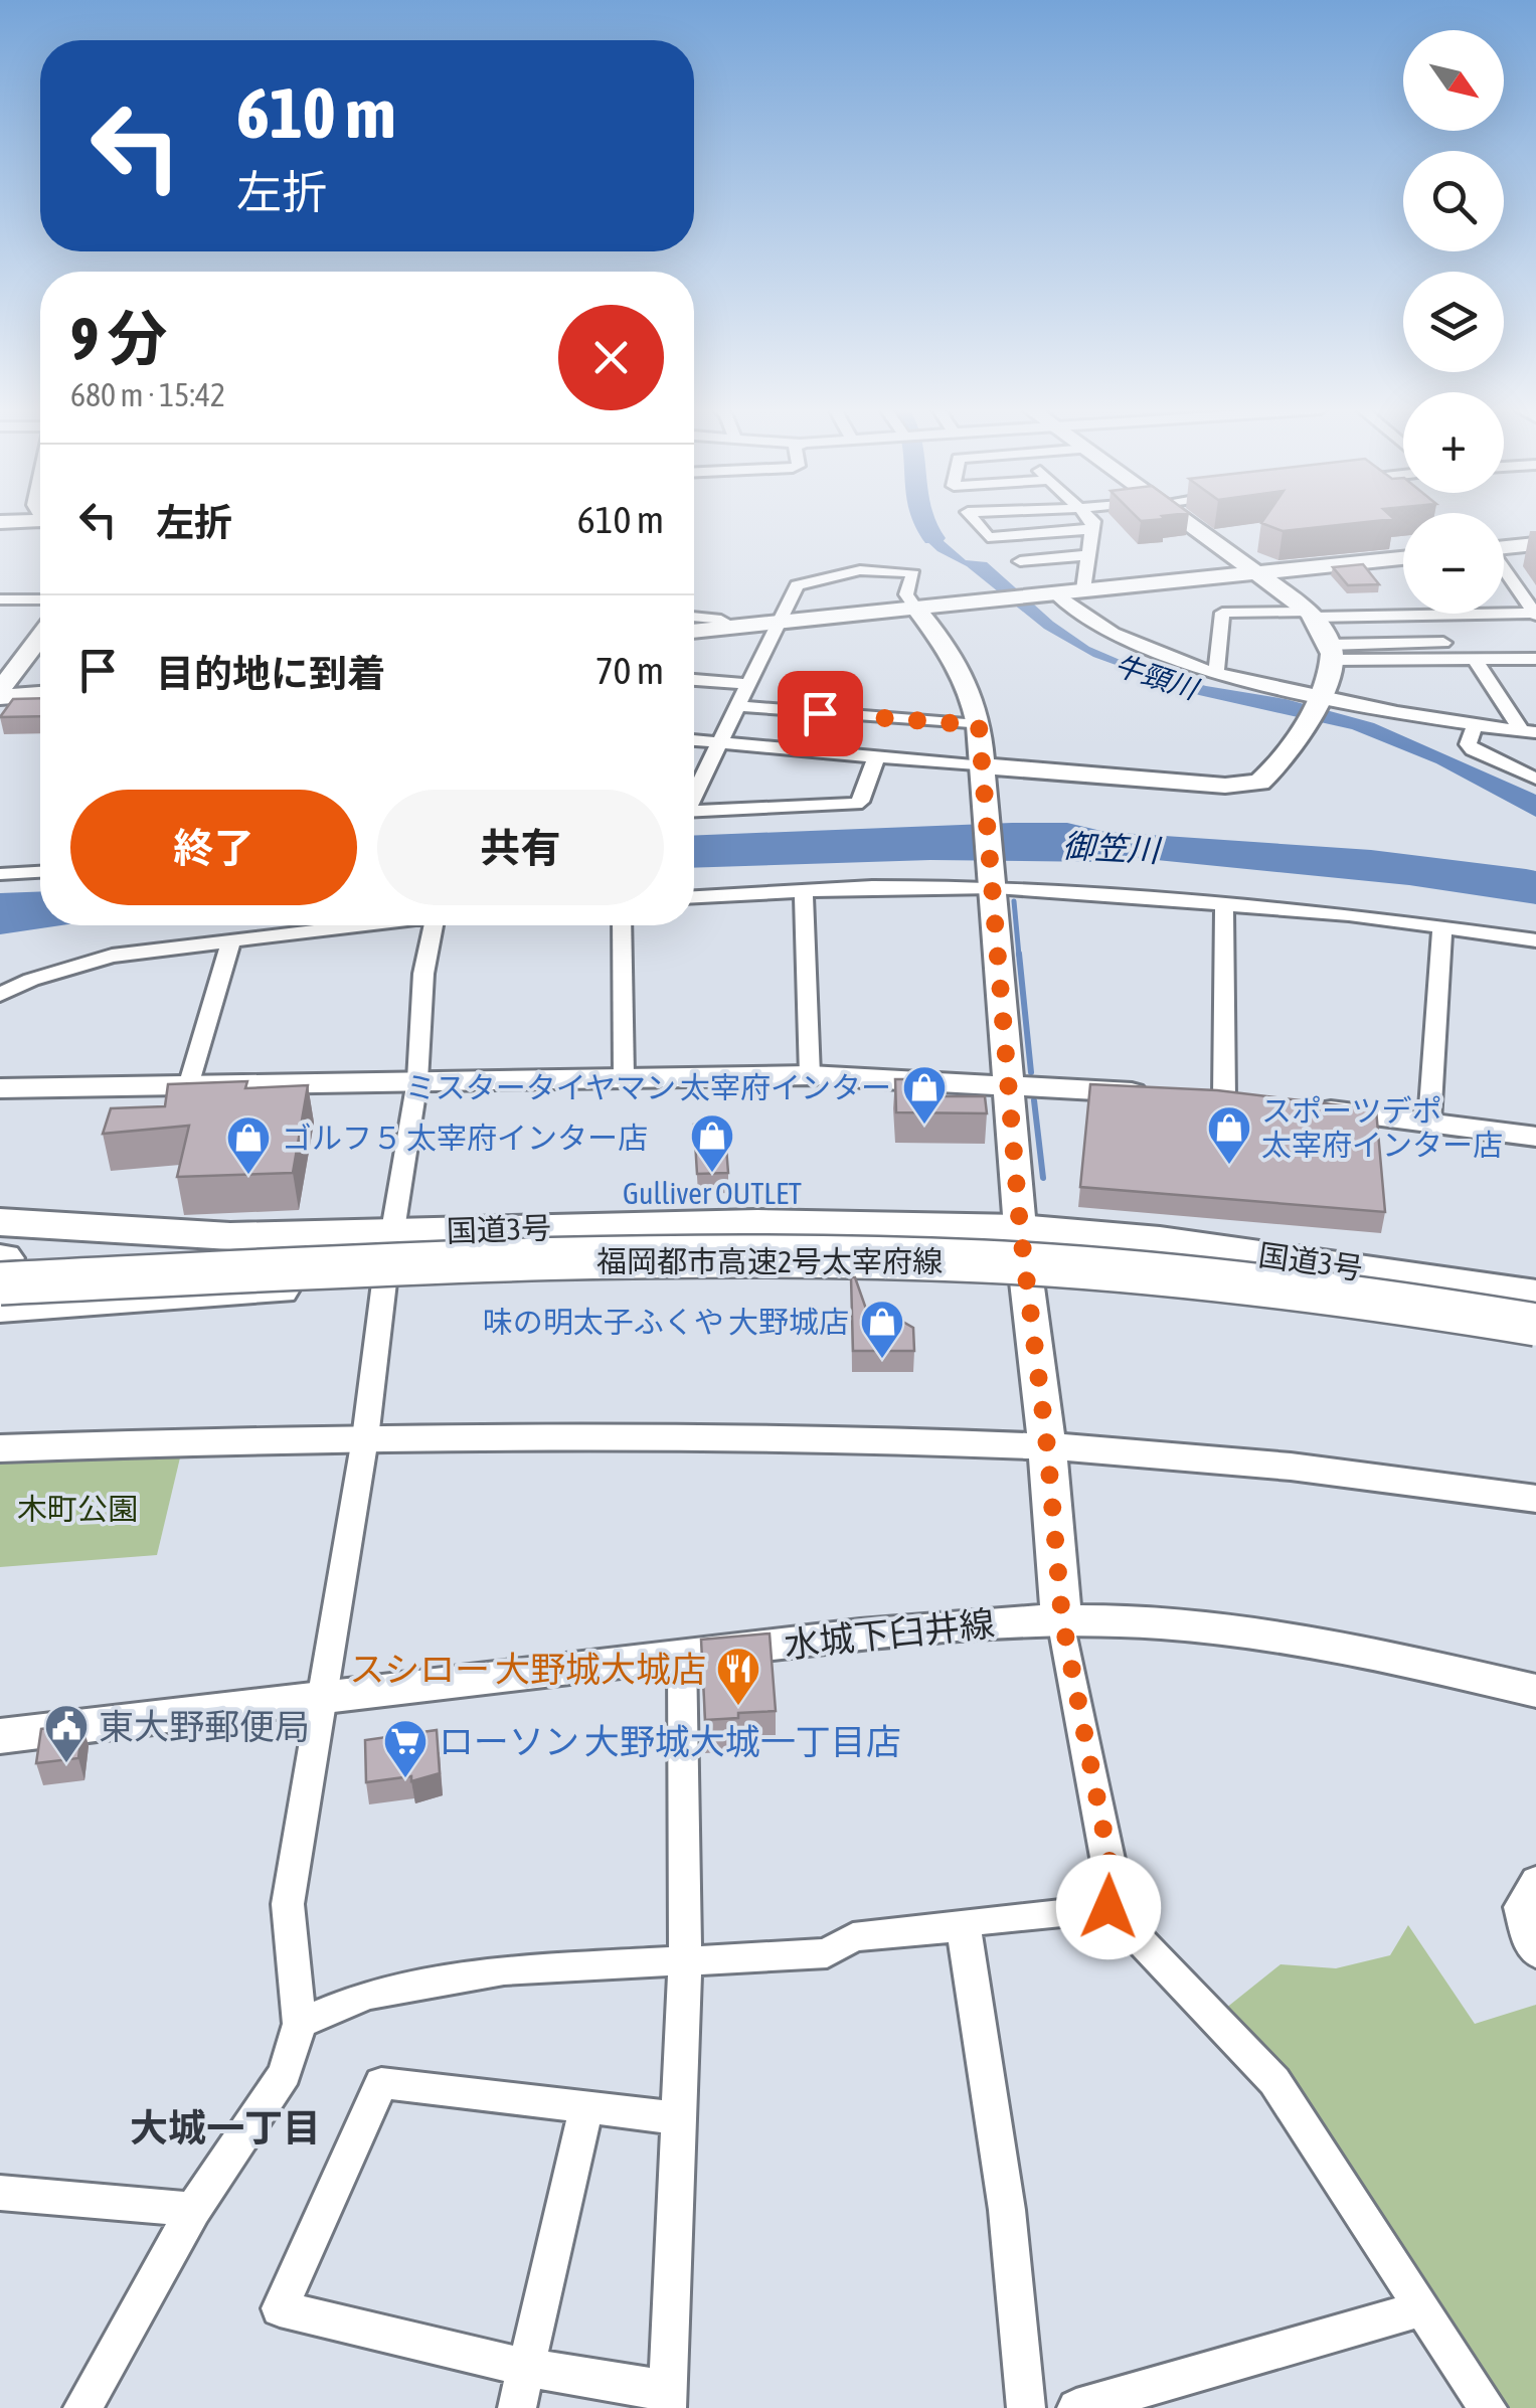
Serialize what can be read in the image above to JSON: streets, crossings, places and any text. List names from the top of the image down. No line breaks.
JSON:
{"streets":{"highway":["国道3号","福岡都市高速2号太宰府線"],"street":["水城下臼井線"]},"crossings":[["国道3号","福岡都市高速2号太宰府線"]],"districts":["大城一丁目"],"water":["牛頸川","御笠川"],"parks":["木町公園"],"places":{"shop":["ミスタータイヤマン 太宰府インター","スポーツデポ 太宰府インター店","Gulliver OUTLET","ゴルフ５ 太宰府インター店","味の明太子ふくや 大野城店"],"restaurant":["スシロー 大野城大城店"],"public building":["東大野郵便局"],"supermarket":["ローソン 大野城大城一丁目店"]},"north":"bottom right","page":{"map_buttons":["+","−"],"turn":["610 m","左折"],"heading":["9 分","680 m · 15:42"],"list":[{"name":"左折","value":"610 m"},{"name":"目的地に到着","value":"70 m"}],"buttons":["終了","共有"]}}
